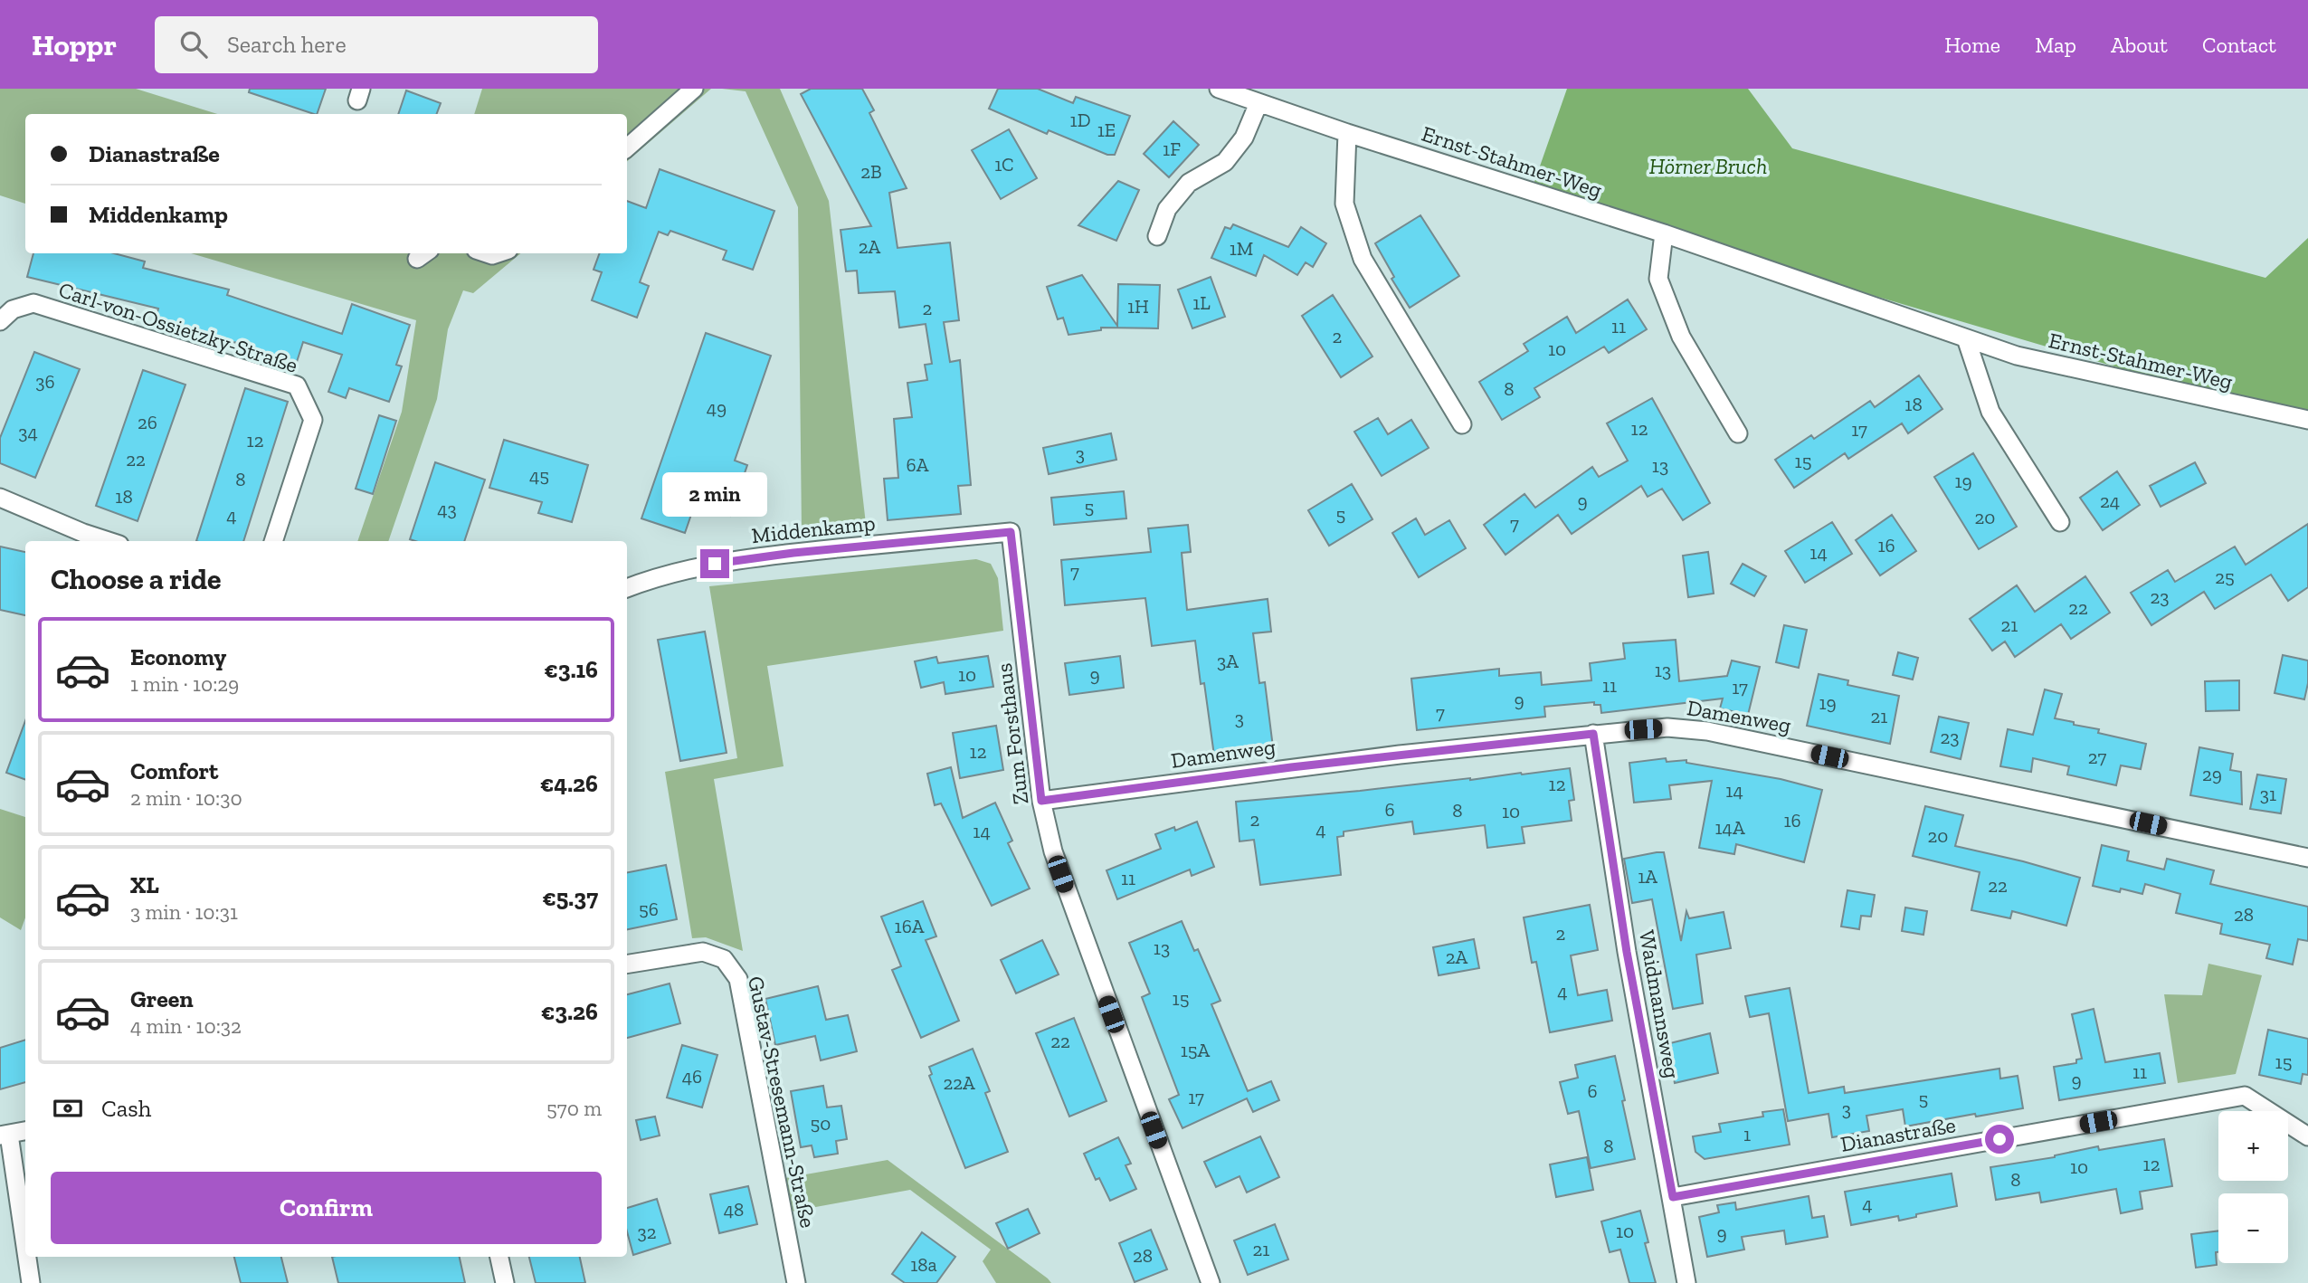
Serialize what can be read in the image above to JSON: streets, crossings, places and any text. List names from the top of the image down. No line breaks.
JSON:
{"streets":{"street":["Ernst-Stahmer-Weg","Carl-von-Ossietzky-Straße","Middenkamp","Damenweg","Zum Forsthaus","Waidmannsweg","Gustav-Stresemann-Straße","Dianastraße"]},"crossings":[["Middenkamp","Zum Forsthaus"],["Damenweg","Zum Forsthaus"],["Damenweg","Waidmannsweg"],["Waidmannsweg","Dianastraße"]],"parks":["Hörner Bruch"],"house_numbers":["1D","1E","1F","1C","2B","2A","1M","1L","1H","2","11","2","10","36","8","18","49","26","12","17","34","12","3","22","15","6A","13","45","8","19","18","9","24","5","43","5","4","20","7","16","14","7","25","23","22","21","3A","13","10","9","11","17","9","19","7","21","3","23","12","27","29","12","14","31","6","8","10","2","16","14A","4","14","20","1A","11","22","56","28","16A","2","13","2A","4","15","22","15A","15","11","46","9","22A","6","17","5","3","50","1","8","12","10","8","4","48","10","32","9","21","28","18a"],"page":{"header":"Hoppr","search":"Search here","nav":["Home","Map","About","Contact"],"banner":["Dianastraße","Middenkamp"],"bubble":"2 min","heading":"Choose a ride","list":[{"name":"Economy","note":"1 min · 10:29","value":"€3.16"},{"name":"Comfort","note":"2 min · 10:30","value":"€4.26"},{"name":"XL","note":"3 min · 10:31","value":"€5.37"},{"name":"Green","note":"4 min · 10:32","value":"€3.26"}],"pay":["Cash","570 m"],"map_buttons":["+","−"],"buttons":"Confirm"}}
